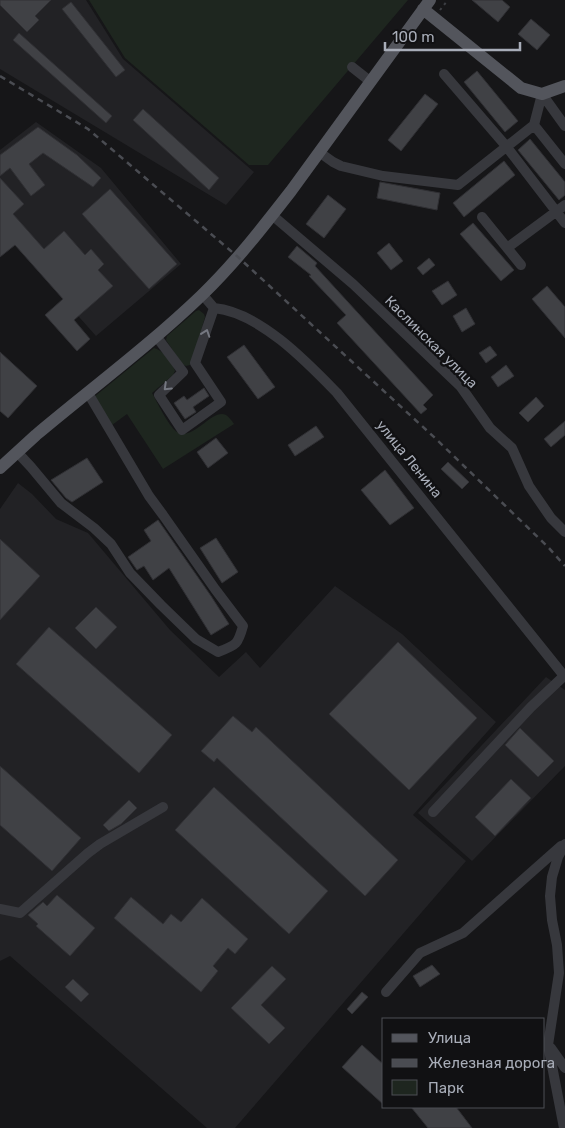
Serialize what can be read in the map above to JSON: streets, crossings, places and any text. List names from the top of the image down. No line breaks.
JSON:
{"streets":{"street":["Каслинская улица","улица Ленина"]},"legend":["Улица","Железная дорога","Парк"],"scale_bar":"100 m"}
